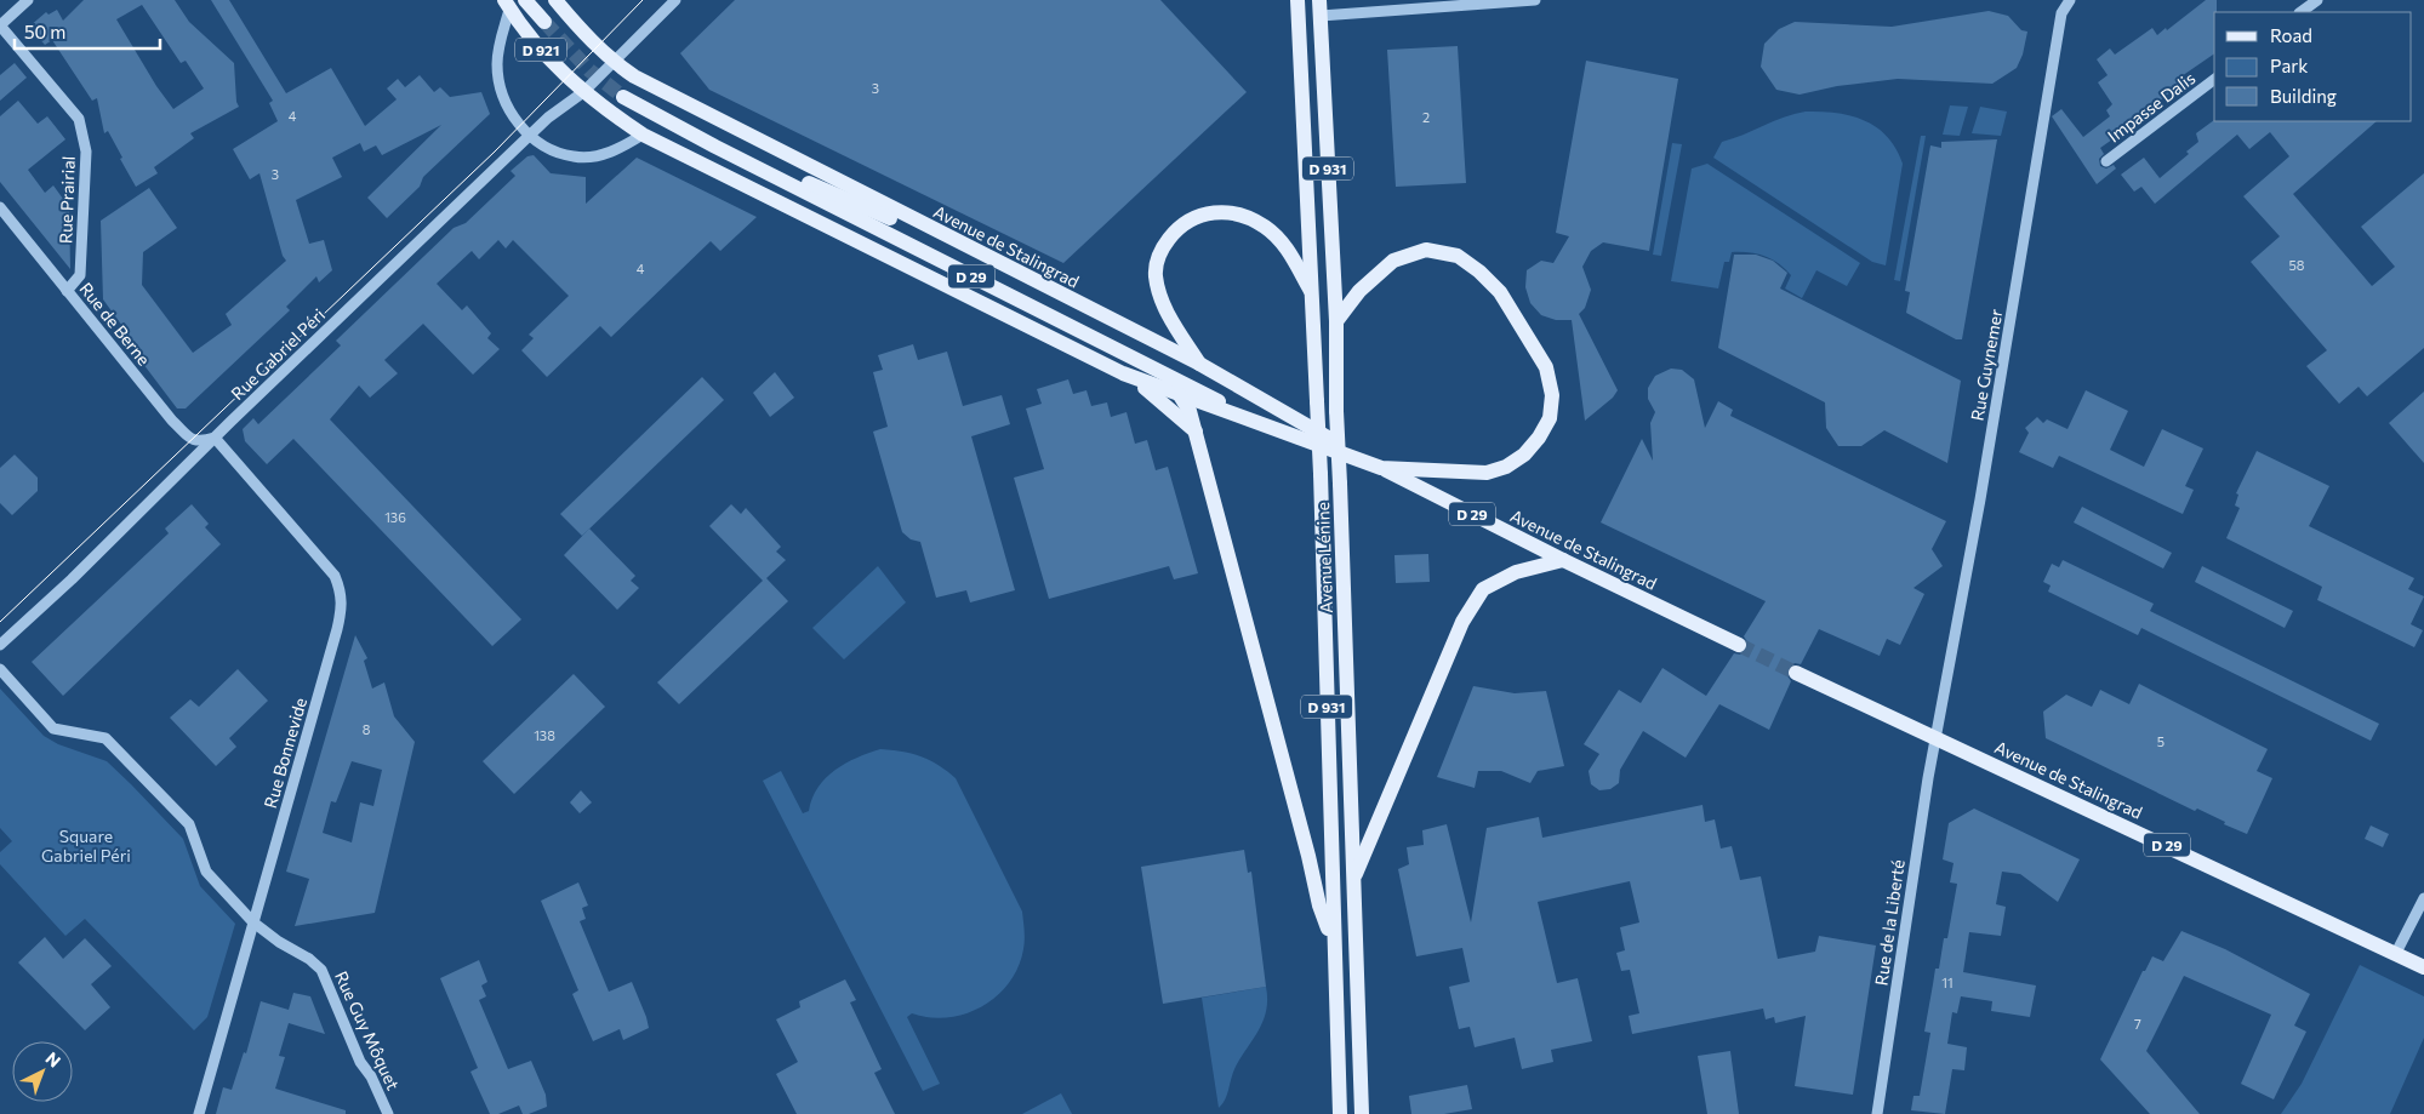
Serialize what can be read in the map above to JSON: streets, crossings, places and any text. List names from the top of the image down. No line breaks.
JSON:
{"streets":{"main road":["D 921","D 931","Avenue de Stalingrad","D 29","Avenue Lénine"],"street":["Impasse Dalis","Rue Prairial","Rue de Berne","Rue Gabriel Péri","Rue Guynemer","Rue Bonnevide","Rue de la Liberté","Rue Guy Môquet"]},"crossings":[["D 921","Avenue de Stalingrad"],["D 921","Rue Gabriel Péri"],["Rue Prairial","Rue de Berne"],["Avenue de Stalingrad","D 29"],["Avenue de Stalingrad","Rue Gabriel Péri"],["Avenue de Stalingrad","Rue Guynemer"],["Avenue de Stalingrad","Rue de la Liberté"],["Rue de Berne","Rue Gabriel Péri"],["Rue de Berne","Rue Bonnevide"],["Rue Gabriel Péri","Rue Bonnevide"],["Rue Guynemer","Rue de la Liberté"],["Rue Bonnevide","Rue Guy Môquet"]],"parks":["Square Gabriel Péri"],"house_numbers":["3","4","2","3","58","4","136","8","138","5","11","7"],"legend":["Road","Park","Building"],"scale_bar":"50 m","north":"top right"}
